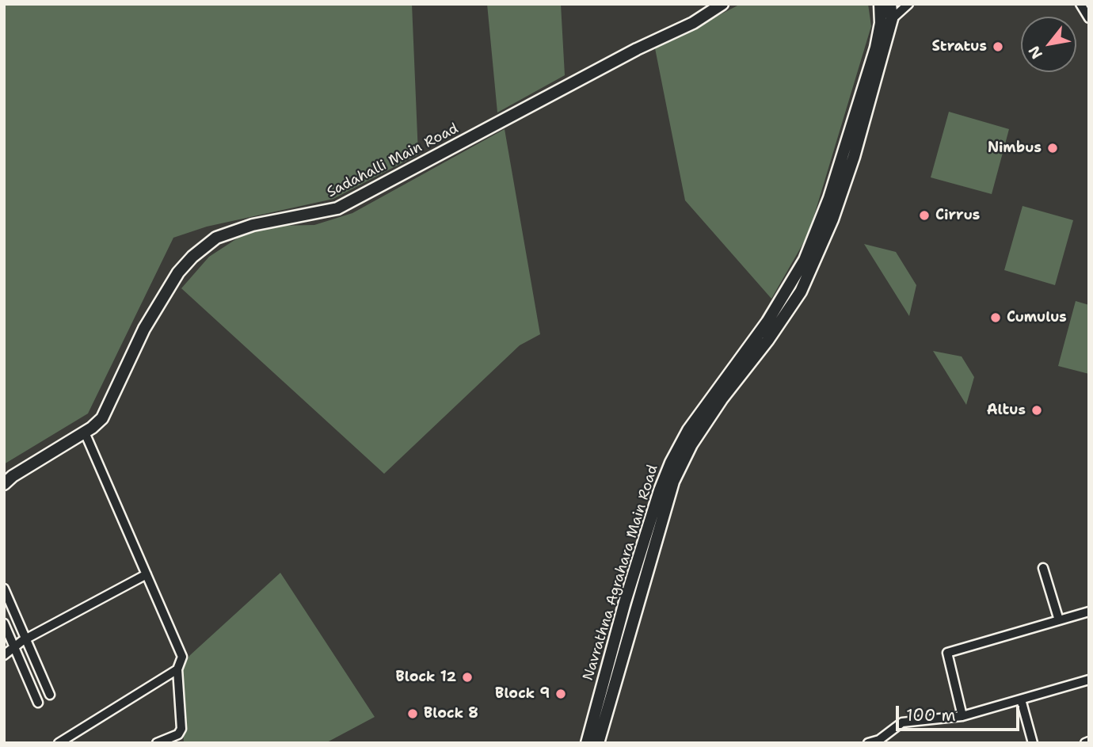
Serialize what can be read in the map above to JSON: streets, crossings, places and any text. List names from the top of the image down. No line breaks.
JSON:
{"streets":{"street":["Sadahalli Main Road","Navrathna Agrahara Main Road"]},"places":["Stratus","Nimbus","Cirrus","Cumulus","Altus","Block 12","Block 9","Block 8"],"scale_bar":"100 m","north":"bottom left"}
